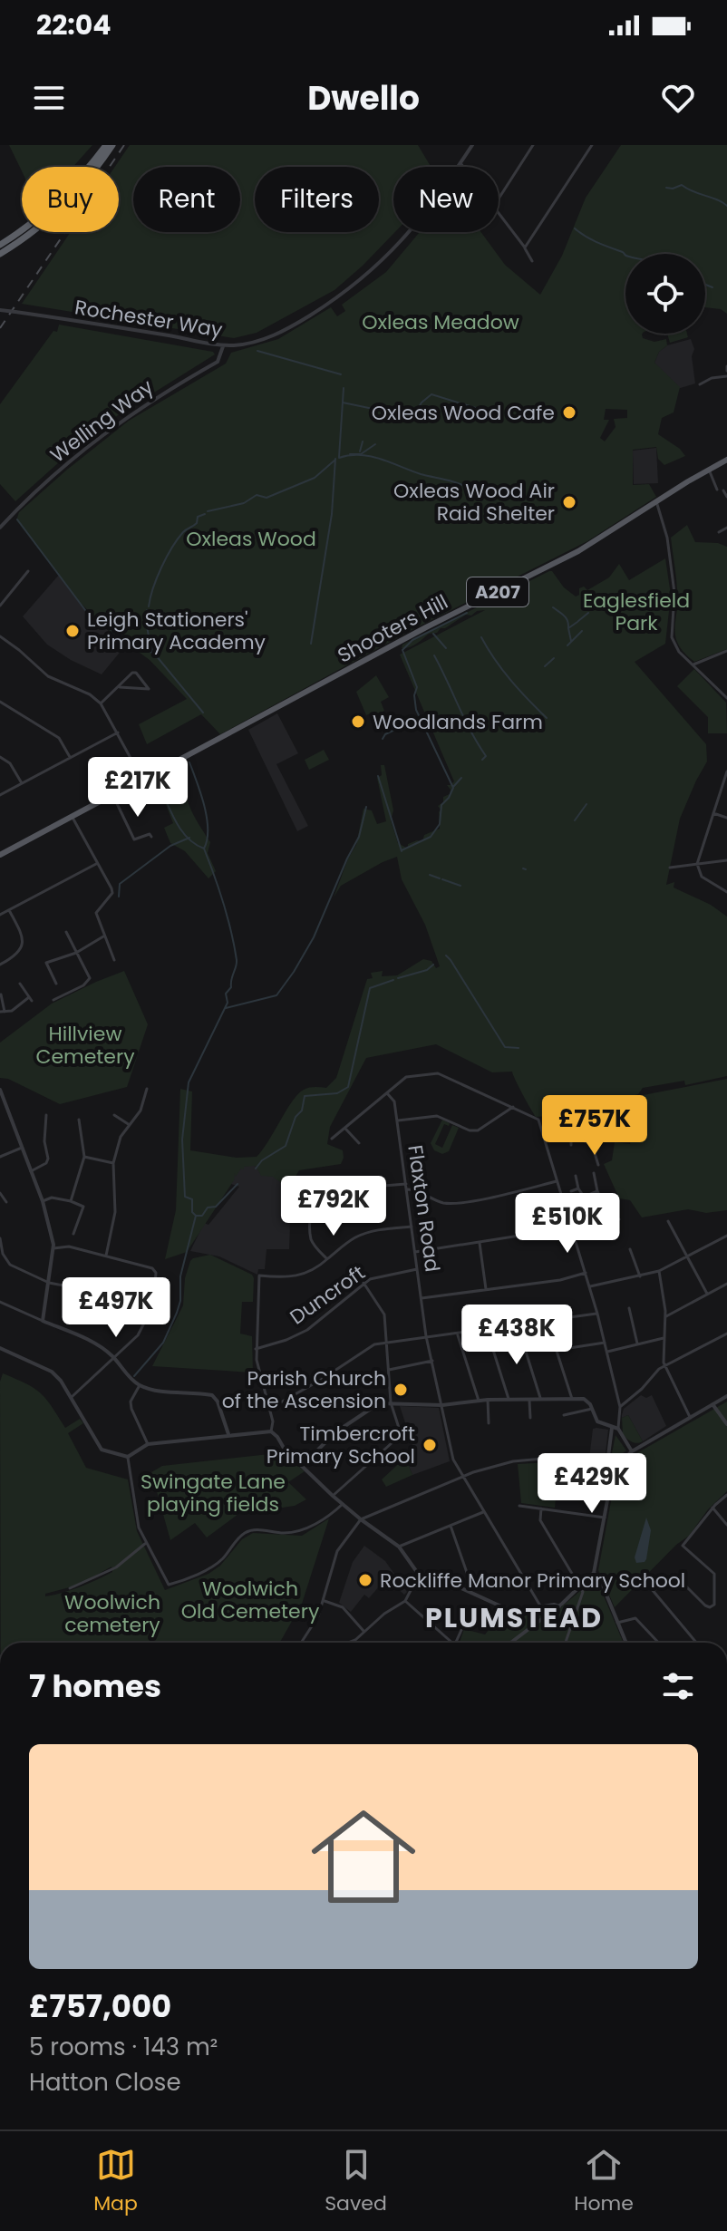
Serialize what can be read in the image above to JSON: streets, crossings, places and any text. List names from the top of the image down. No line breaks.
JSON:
{"streets":{"main road":["A207","Shooters Hill"],"street":["Rochester Way","Welling Way","Flaxton Road","Duncroft"]},"crossings":[["Rochester Way","Welling Way"],["A207","Shooters Hill"],["Flaxton Road","Duncroft"]],"districts":["PLUMSTEAD"],"parks":["Oxleas Meadow","Oxleas Wood","Eaglesfield Park","Hillview Cemetery","Swingate Lane playing fields","Woolwich Old Cemetery","Woolwich cemetery"],"places":["Oxleas Wood Cafe","Oxleas Wood Air Raid Shelter","Leigh Stationers' Primary Academy","Woodlands Farm","Parish Church of the Ascension","Timbercroft Primary School","Rockliffe Manor Primary School"],"page":{"status":"22:04","header":"Dwello","chip":["Buy","Rent","Filters","New"],"price":["£217K","£757K","£792K","£510K","£497K","£438K","£429K"],"heading":"7 homes","list":[{"name":"£757,000","note":"5 rooms · 143 m² · Hatton Close"}],"tabs":["Map","Saved","Home"]}}
